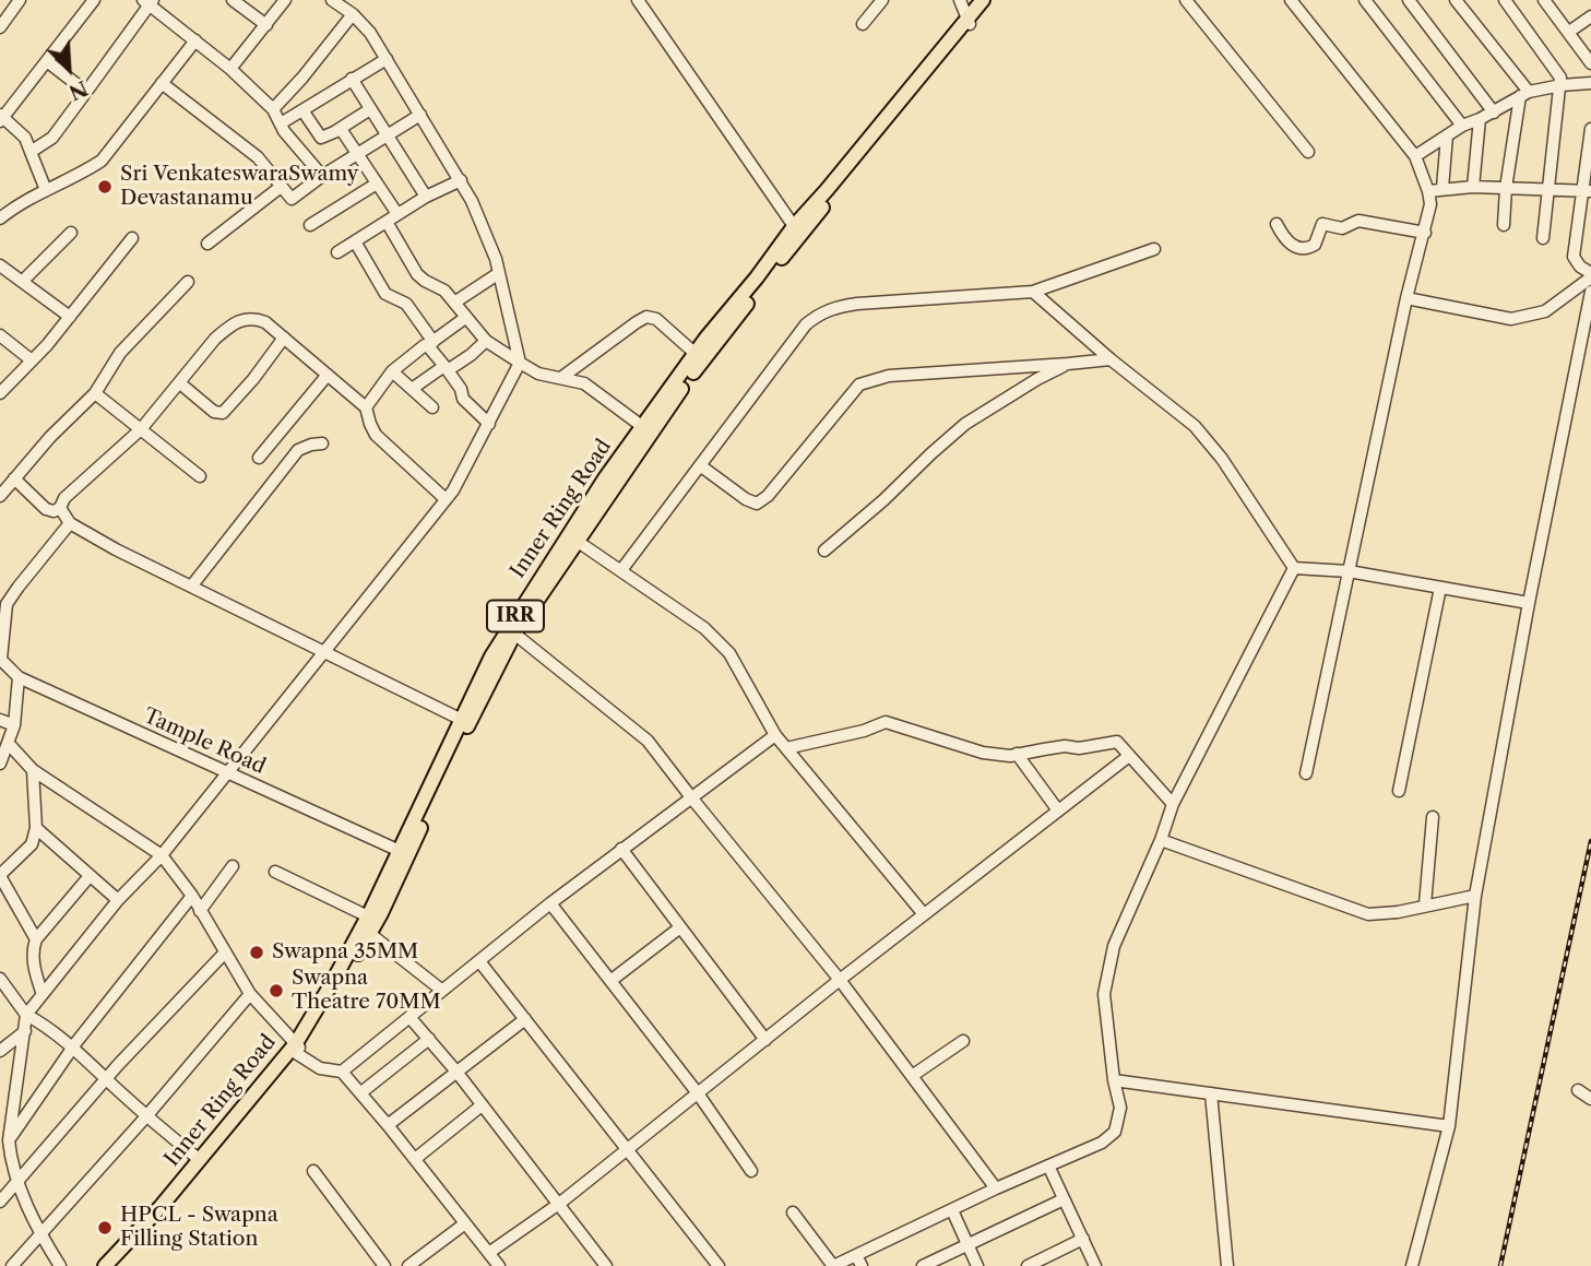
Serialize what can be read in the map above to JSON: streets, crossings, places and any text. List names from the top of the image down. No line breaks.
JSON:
{"streets":{"main road":["Inner Ring Road","IRR"],"street":["Tample Road"]},"crossings":[["Inner Ring Road","Tample Road"]],"places":["Sri VenkateswaraSwamy Devastanamu","Swapna 35MM","Swapna Theatre 70MM","HPCL - Swapna Filling Station"],"north":"bottom right"}
